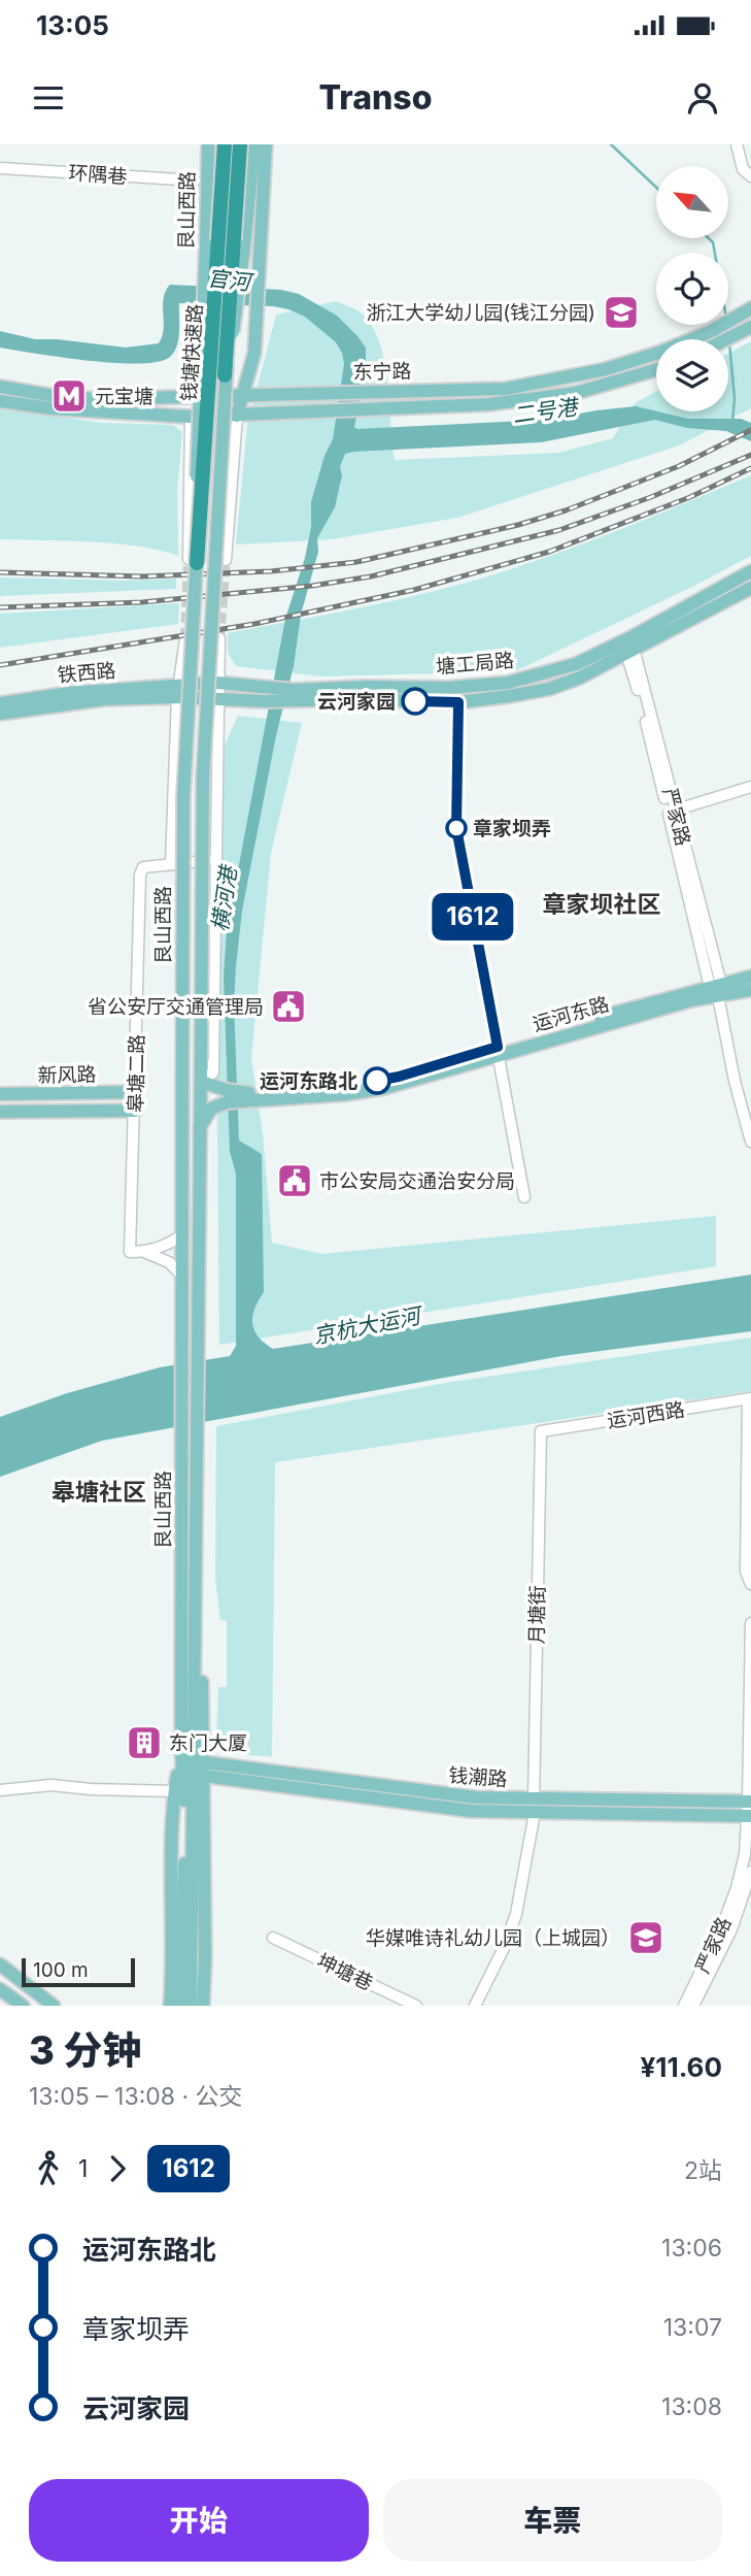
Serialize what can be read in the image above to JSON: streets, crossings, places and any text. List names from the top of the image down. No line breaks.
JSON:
{"streets":{"highway":["钱塘快速路"],"main road":["艮山西路","东宁路","塘工局路","铁西路","运河东路","新风路","钱潮路"],"street":["环隅巷","严家路","皋塘二路","运河西路","月塘街","坤塘巷"]},"crossings":[["艮山西路","钱塘快速路"],["艮山西路","东宁路"],["艮山西路","塘工局路"],["艮山西路","铁西路"],["艮山西路","运河东路"],["艮山西路","皋塘二路"],["艮山西路","钱潮路"],["塘工局路","铁西路"],["塘工局路","严家路"],["严家路","运河东路"],["严家路","钱潮路"],["皋塘二路","新风路"],["运河西路","月塘街"],["月塘街","钱潮路"]],"districts":["章家坝社区","皋塘社区"],"water":["官河","二号港","横河港","京杭大运河"],"places":{"school or university":["浙江大学幼儿园(钱江分园)","华媒唯诗礼幼儿园（上城园）"],"metro station":["元宝塘"],"other":["云河家园","章家坝弄","运河东路北"],"public building":["省公安厅交通管理局","市公安局交通治安分局"],"building":["东门大厦"]},"lines":["bus line 1612"],"scale_bar":"100 m","north":"top left","page":{"status":"13:05","header":"Transo","on_map":"1612","scale":"100 m","heading":["3 分钟","13:05 – 13:08 · 公交","¥11.60"],"legs":["1","1612","2站"],"list":[{"name":"运河东路北","value":"13:06"},{"name":"章家坝弄","value":"13:07"},{"name":"云河家园","value":"13:08"}],"buttons":["开始","车票"]}}
